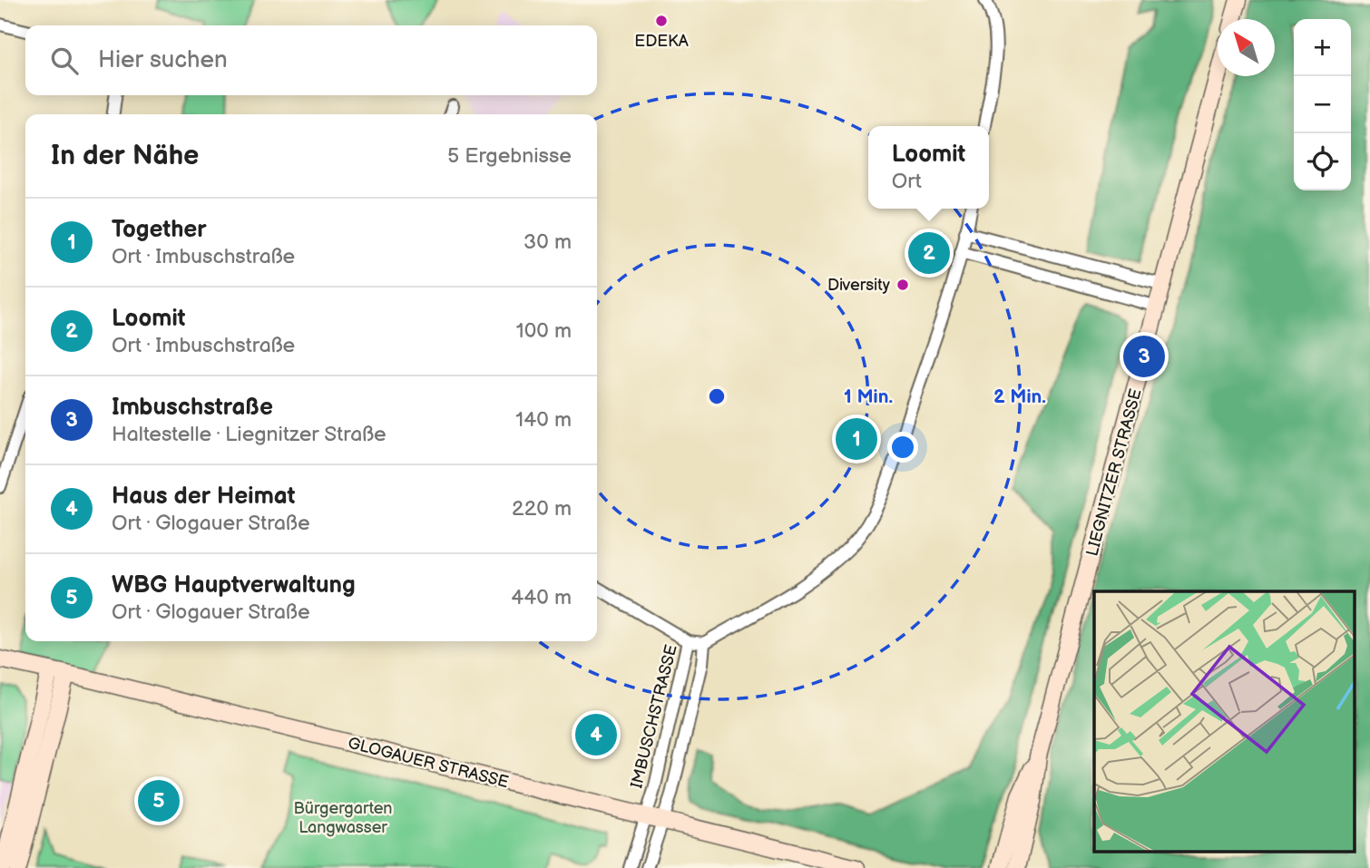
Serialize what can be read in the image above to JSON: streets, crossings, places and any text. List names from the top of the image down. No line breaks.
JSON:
{"streets":{"street":["LIEGNITZER STRASSE","IMBUSCHSTRASSE","GLOGAUER STRASSE"]},"crossings":[["IMBUSCHSTRASSE","GLOGAUER STRASSE"]],"parks":["Bürgergarten Langwasser"],"places":["EDEKA","Diversity"],"north":"top left","page":{"map_buttons":["+","−"],"search":"Hier suchen","heading":["In der Nähe","5 Ergebnisse"],"popup":["Loomit","Ort"],"list":[{"mark":"1","name":"Together","note":"Ort · Imbuschstraße","value":"30 m"},{"mark":"2","name":"Loomit","note":"Ort · Imbuschstraße","value":"100 m"},{"mark":"3","name":"Imbuschstraße","note":"Haltestelle · Liegnitzer Straße","value":"140 m"},{"mark":"4","name":"Haus der Heimat","note":"Ort · Glogauer Straße","value":"220 m"},{"mark":"5","name":"WBG Hauptverwaltung","note":"Ort · Glogauer Straße","value":"440 m"}],"pins":["2","3","1","4","5"]},"rings":["1 Min.","2 Min."]}
